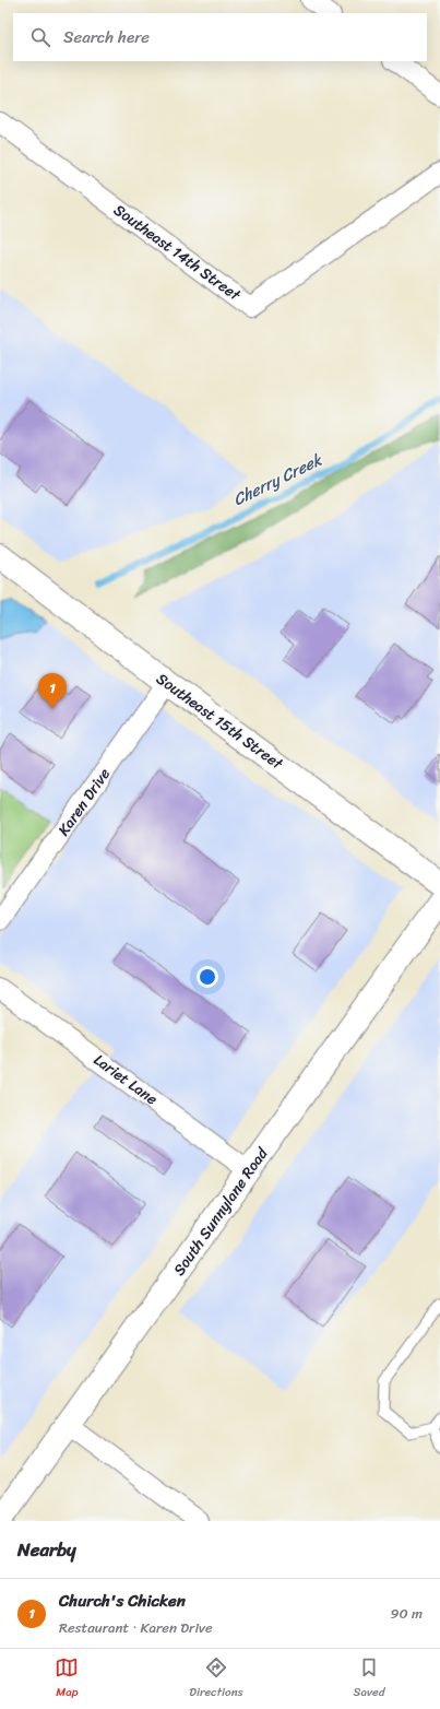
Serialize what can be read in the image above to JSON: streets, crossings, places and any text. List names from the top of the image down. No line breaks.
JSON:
{"streets":{"main road":["Southeast 15th Street","South Sunnylane Road"],"street":["Southeast 14th Street","Karen Drive","Lariet Lane"]},"crossings":[["Southeast 15th Street","Karen Drive"],["Lariet Lane","South Sunnylane Road"]],"water":["Cherry Creek"],"page":{"search":"Search here","pins":"1","heading":"Nearby","list":[{"mark":"1","name":"Church's Chicken","note":"Restaurant · Karen Drive","value":"90 m"}],"nav":["Map","Directions","Saved"]}}
